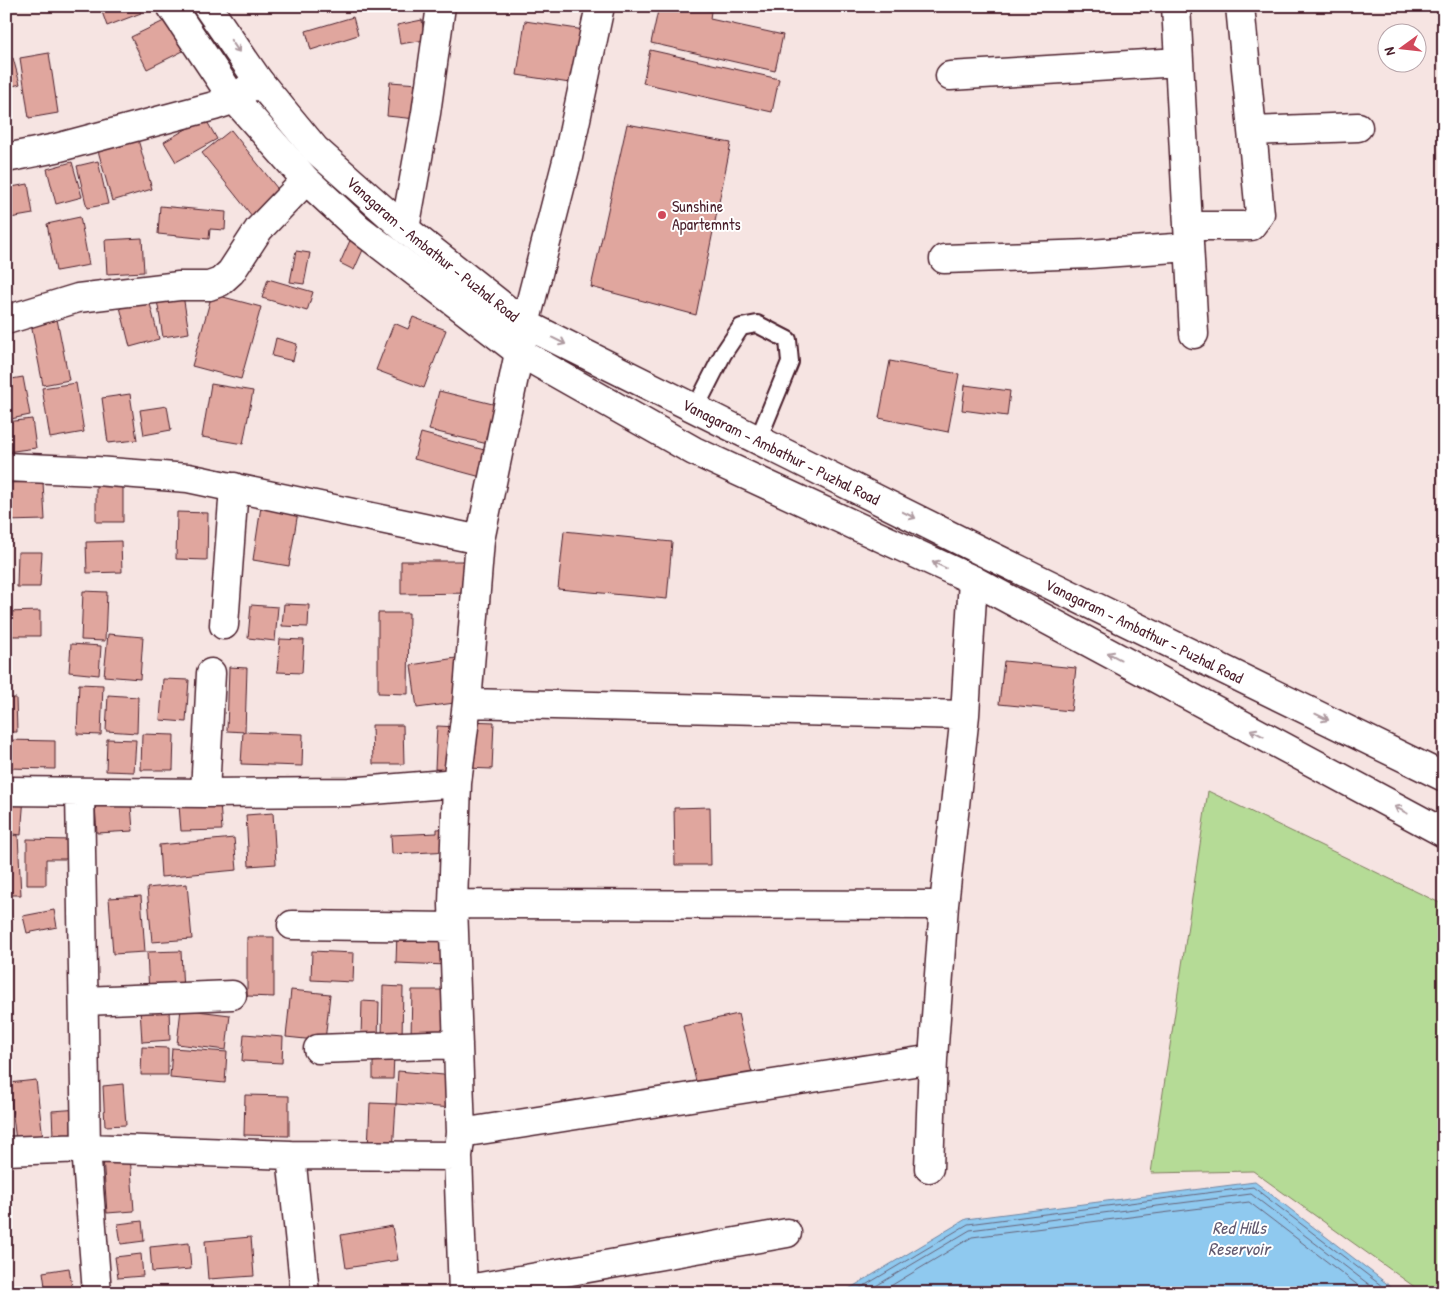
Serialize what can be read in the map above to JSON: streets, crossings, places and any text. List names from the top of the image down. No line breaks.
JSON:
{"streets":{"street":["Vanagaram - Ambathur - Puzhal Road"]},"water":["Red Hills Reservoir"],"places":["Sunshine Apartemnts"],"north":"left"}
